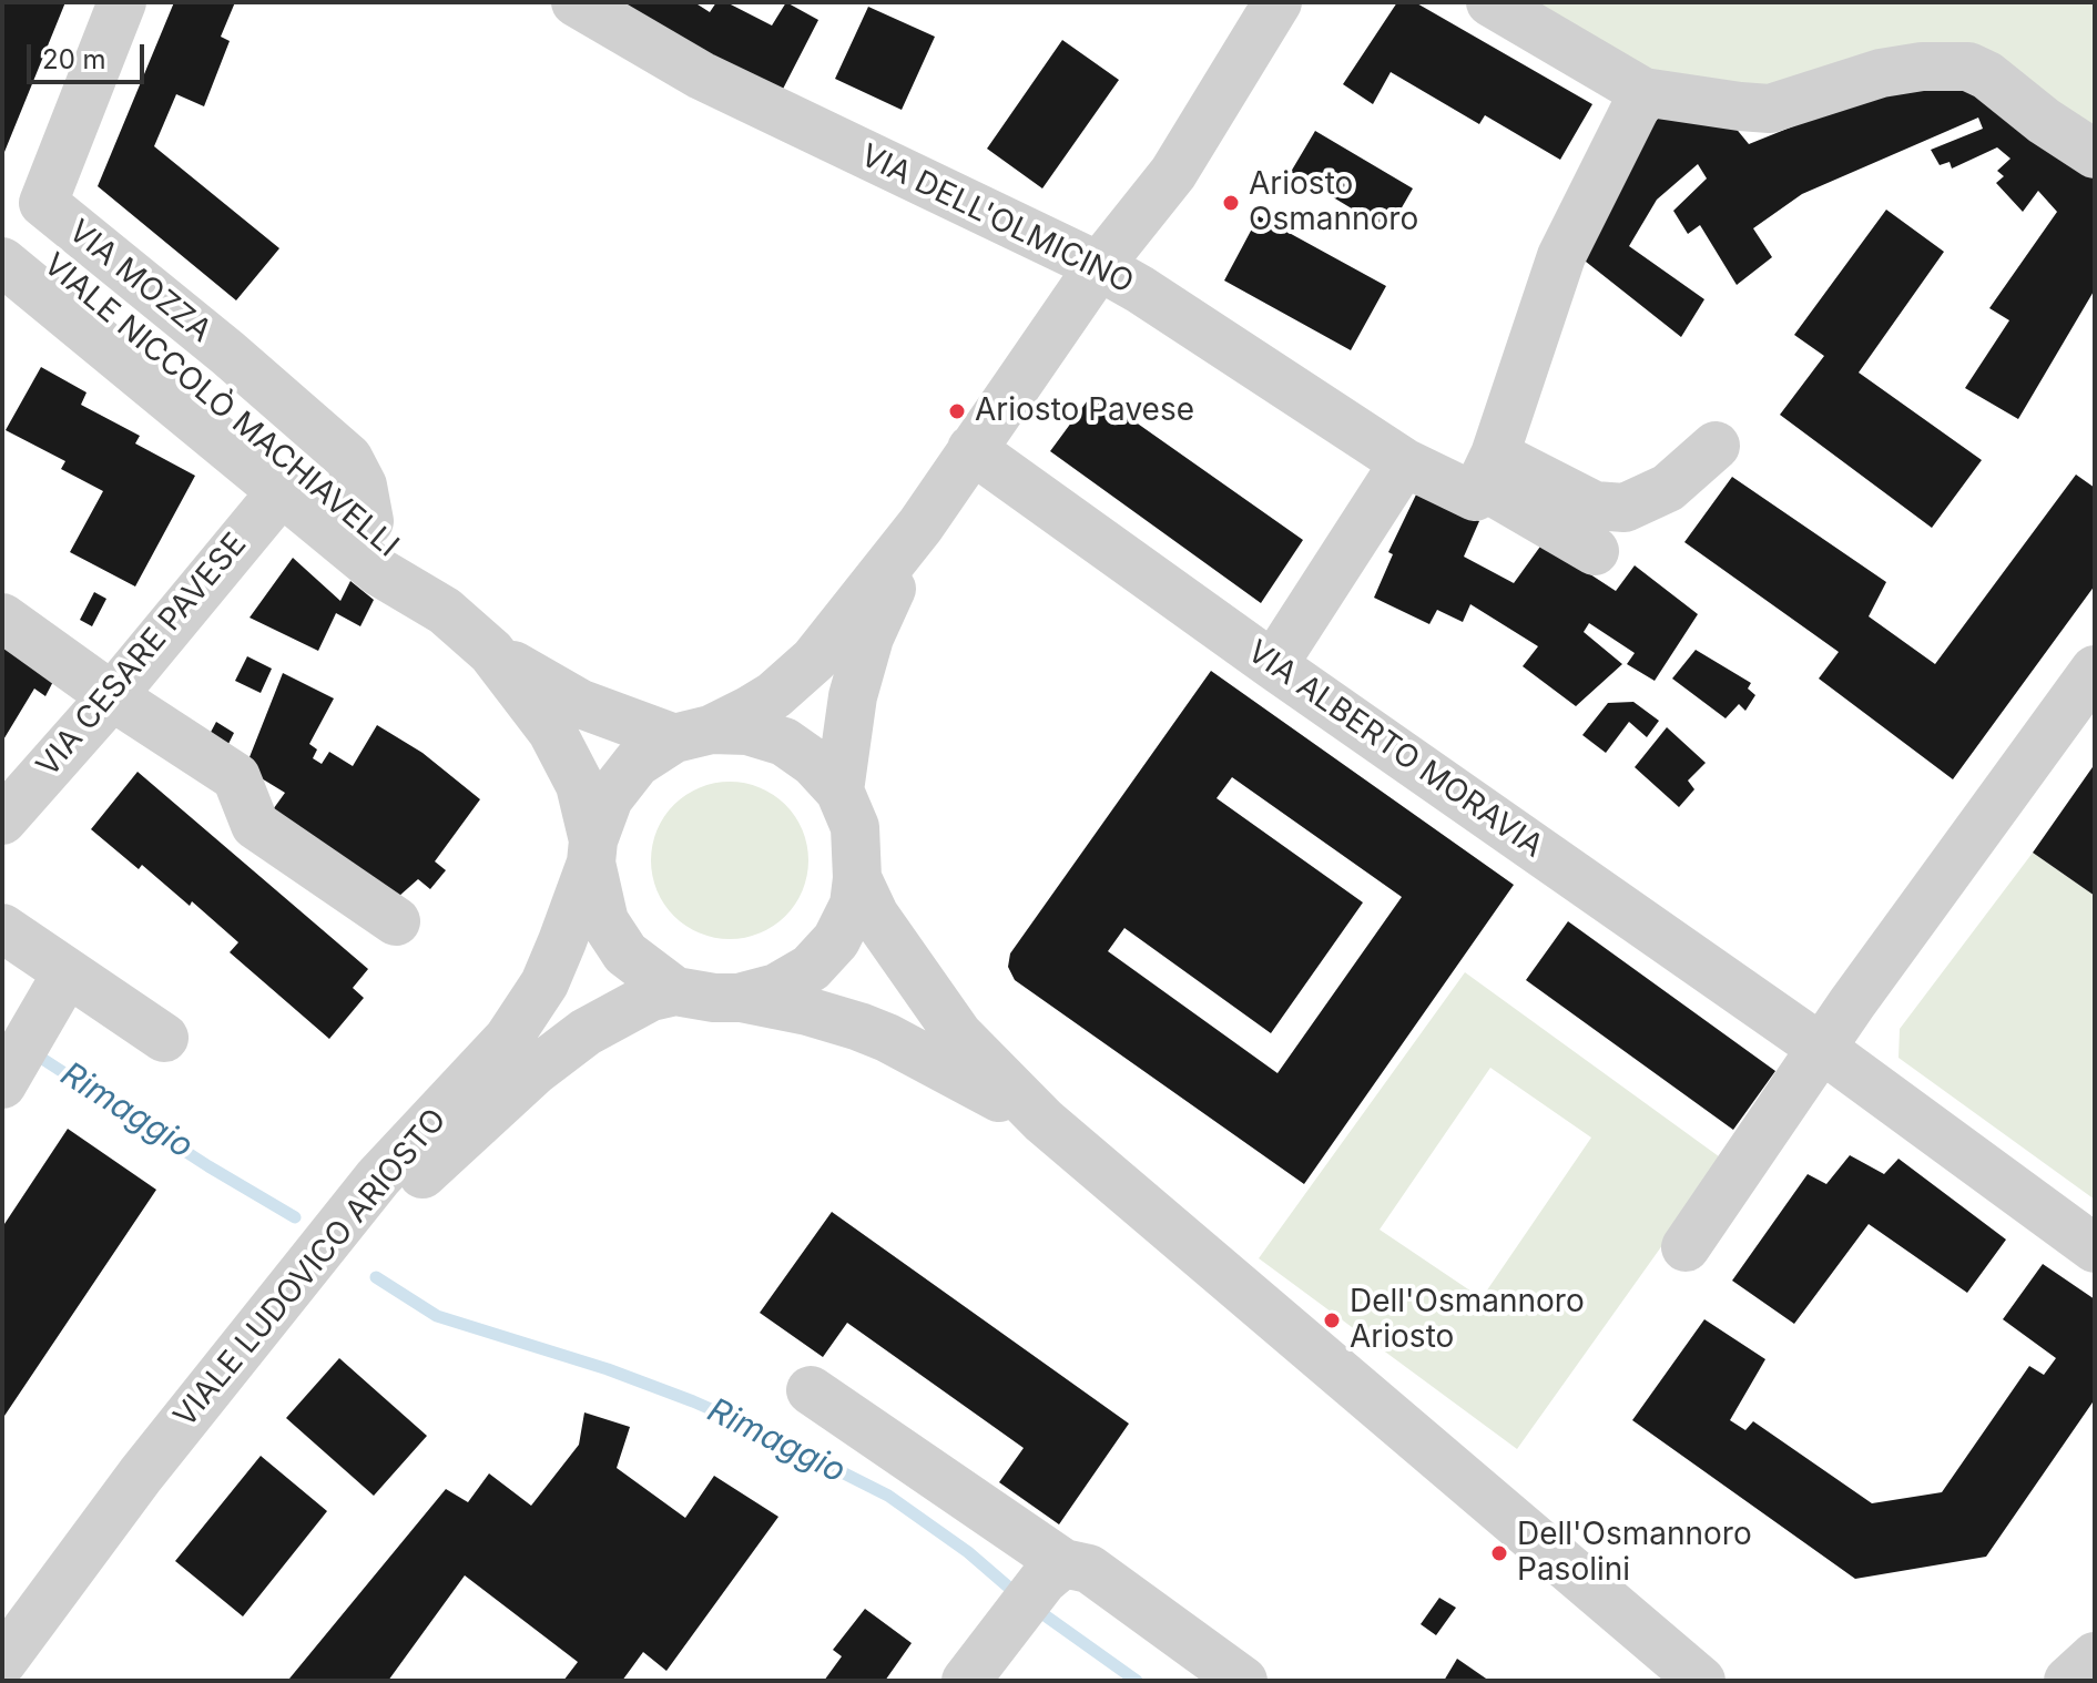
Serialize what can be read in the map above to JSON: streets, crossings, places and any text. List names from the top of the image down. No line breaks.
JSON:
{"streets":{"street":["VIA DELL'OLMICINO","VIA MOZZA","VIALE NICCOLÒ MACHIAVELLI","VIA CESARE PAVESE","VIA ALBERTO MORAVIA","VIALE LUDOVICO ARIOSTO"]},"crossings":[["VIA DELL'OLMICINO","VIALE LUDOVICO ARIOSTO"],["VIA MOZZA","VIALE NICCOLÒ MACHIAVELLI"],["VIALE NICCOLÒ MACHIAVELLI","VIA CESARE PAVESE"],["VIA ALBERTO MORAVIA","VIALE LUDOVICO ARIOSTO"]],"water":["Rimaggio"],"places":["Ariosto Osmannoro","Ariosto Pavese","Dell'Osmannoro Ariosto","Dell'Osmannoro Pasolini"],"scale_bar":"20 m"}
